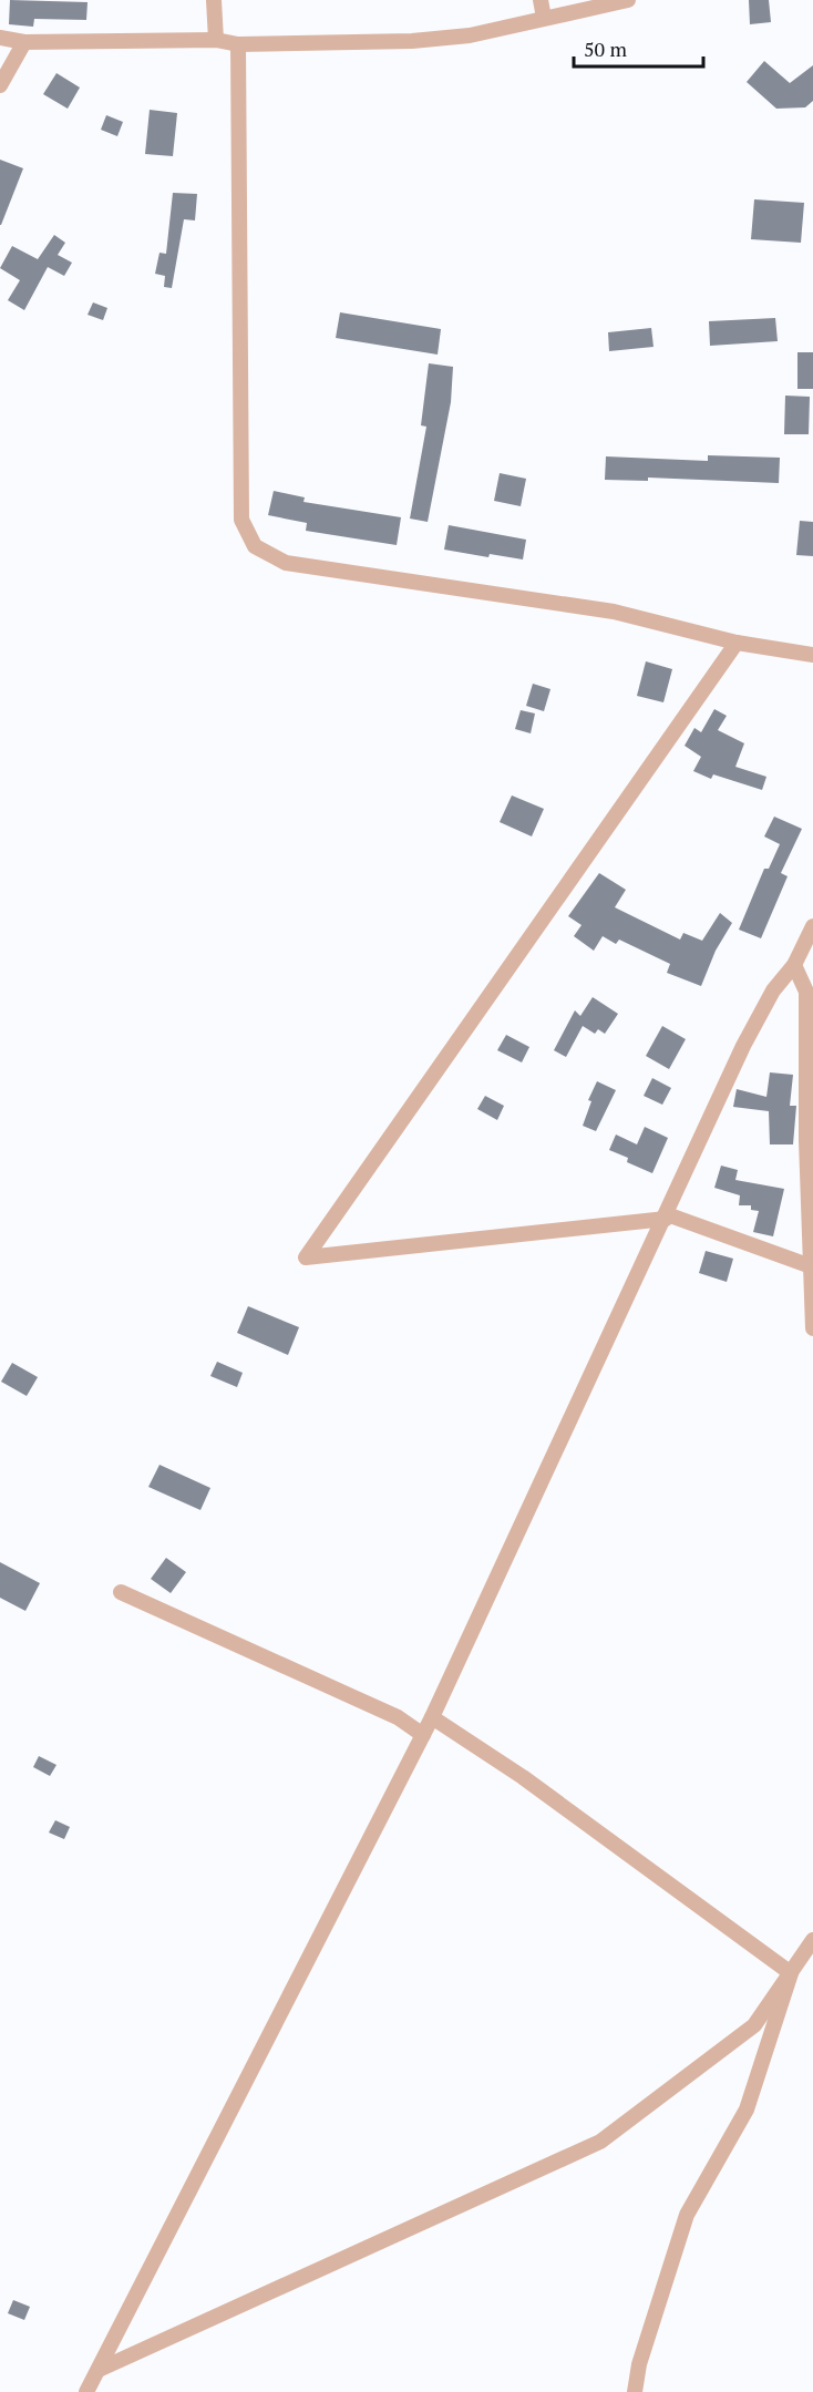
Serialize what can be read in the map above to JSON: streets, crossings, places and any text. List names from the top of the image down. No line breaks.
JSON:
{"scale_bar":"50 m"}
